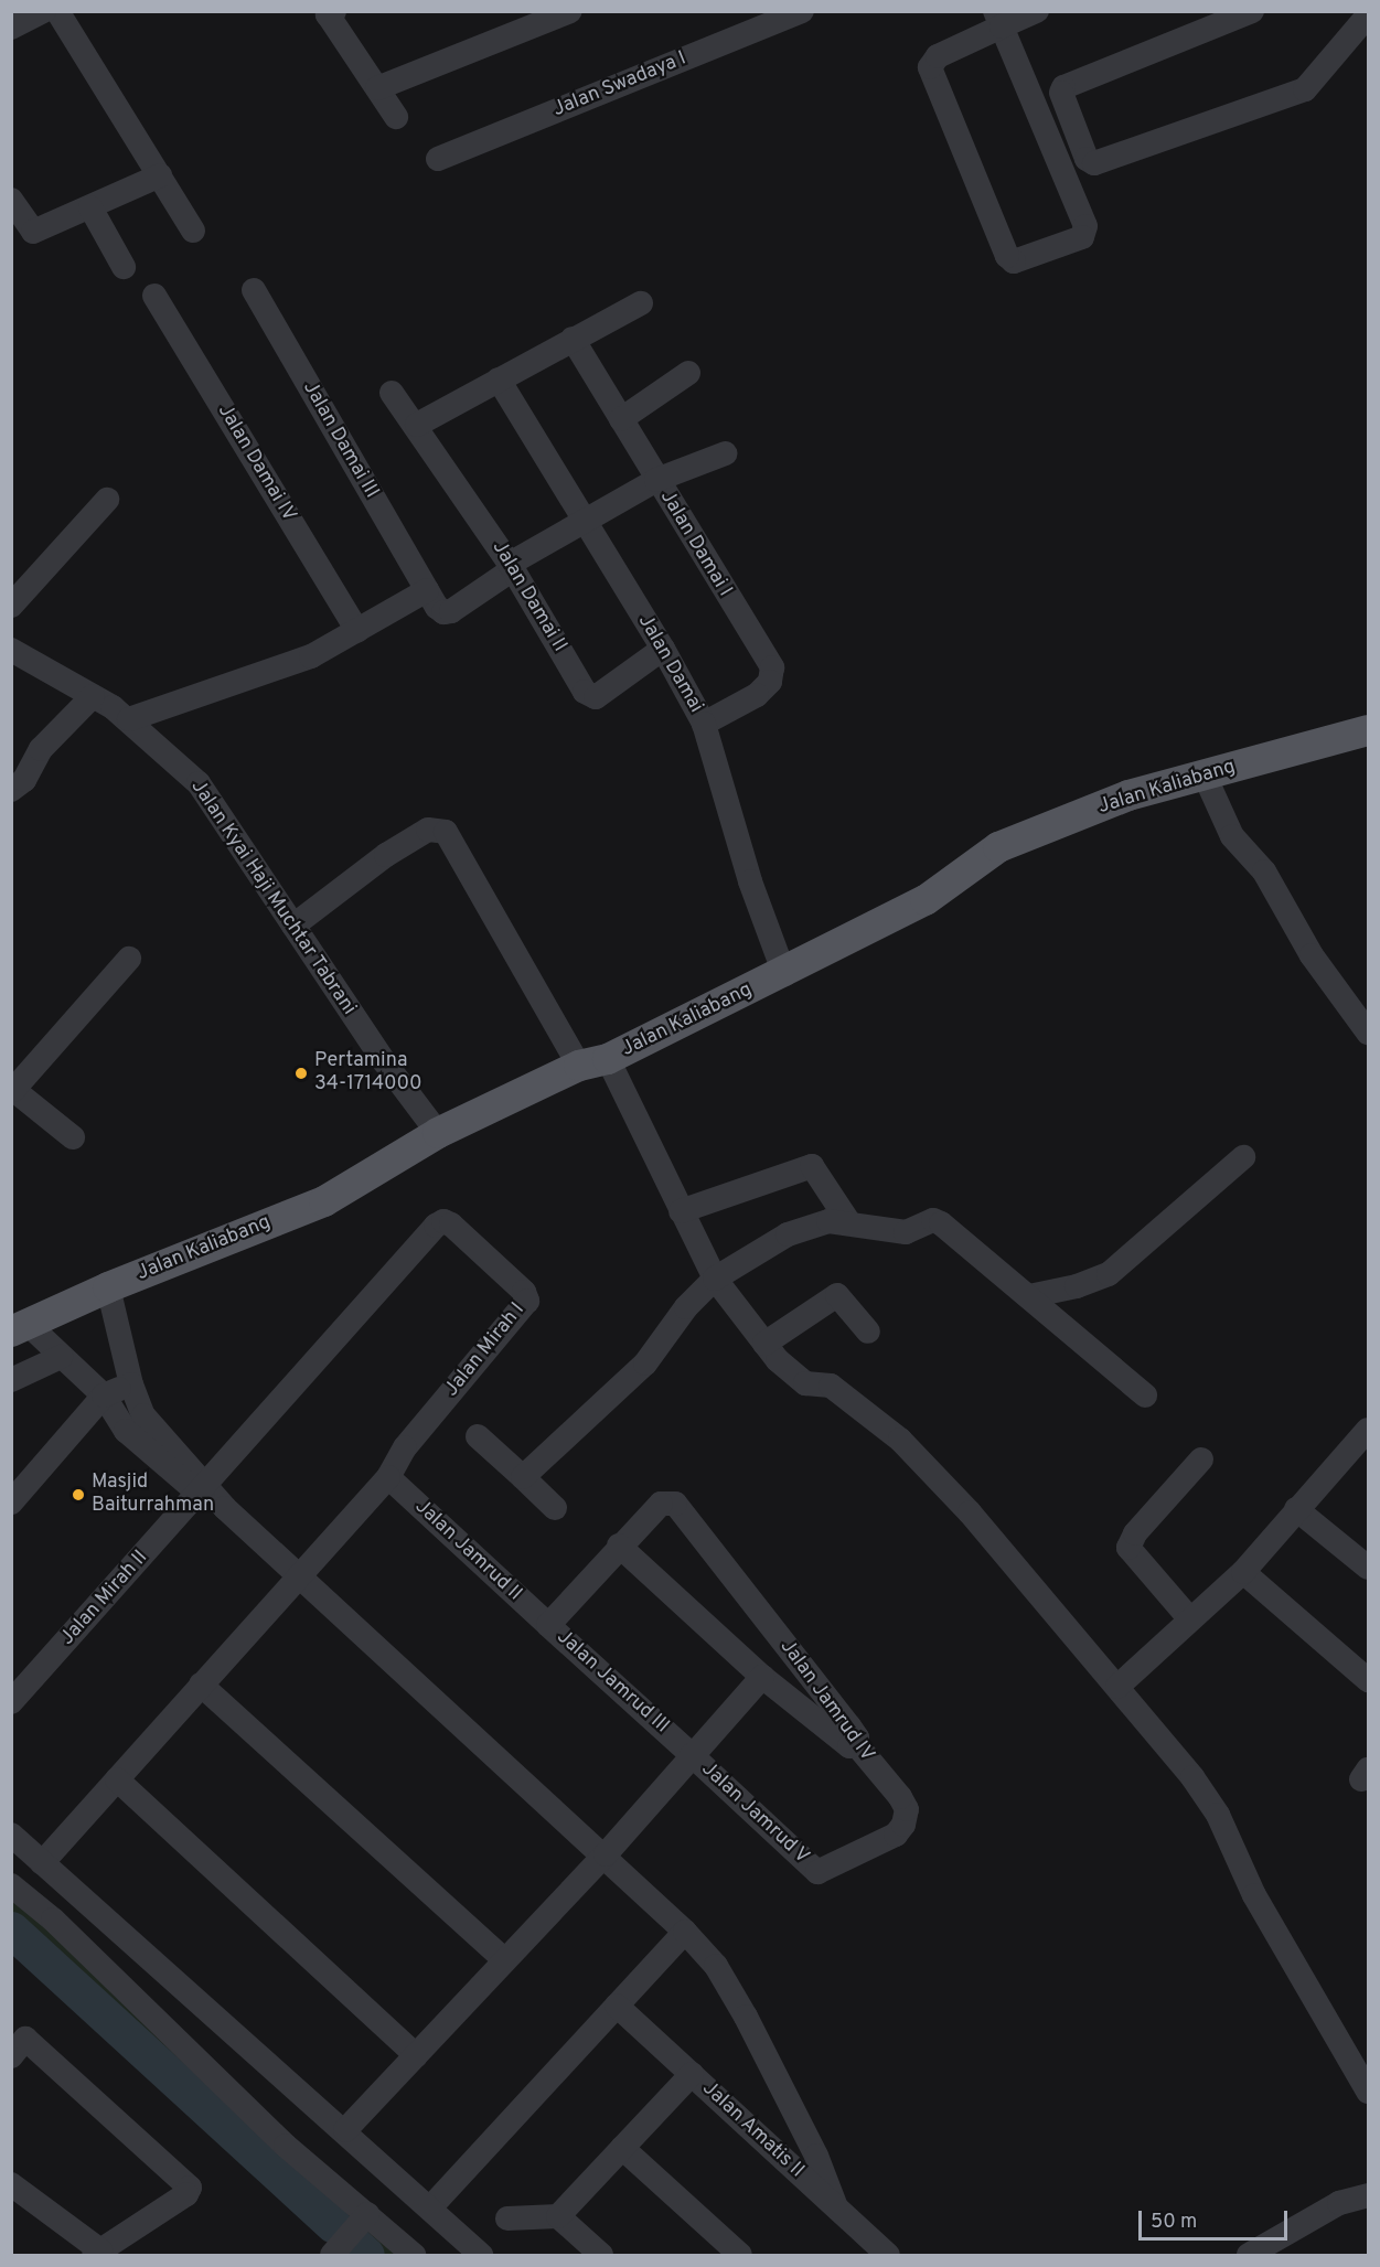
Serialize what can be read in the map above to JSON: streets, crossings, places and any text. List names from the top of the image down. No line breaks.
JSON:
{"streets":{"main road":["Jalan Kaliabang"],"street":["Jalan Swadaya I","Jalan Damai III","Jalan Damai IV","Jalan Damai I","Jalan Damai II","Jalan Damai","Jalan Kyai Haji Muchtar Tabrani","Jalan Mirah I","Jalan Jamrud II","Jalan Mirah II","Jalan Jamrud III","Jalan Jamrud IV","Jalan Jamrud V","Jalan Amatis II"]},"crossings":[["Jalan Damai III","Jalan Damai II"],["Jalan Damai I","Jalan Damai"],["Jalan Damai II","Jalan Damai"],["Jalan Damai","Jalan Kaliabang"],["Jalan Kaliabang","Jalan Kyai Haji Muchtar Tabrani"],["Jalan Mirah I","Jalan Jamrud II"],["Jalan Mirah I","Jalan Mirah II"],["Jalan Jamrud II","Jalan Jamrud III"],["Jalan Jamrud III","Jalan Jamrud IV"],["Jalan Jamrud III","Jalan Jamrud V"],["Jalan Jamrud IV","Jalan Jamrud V"]],"places":["Pertamina 34-1714000","Masjid Baiturrahman"],"scale_bar":"50 m"}
